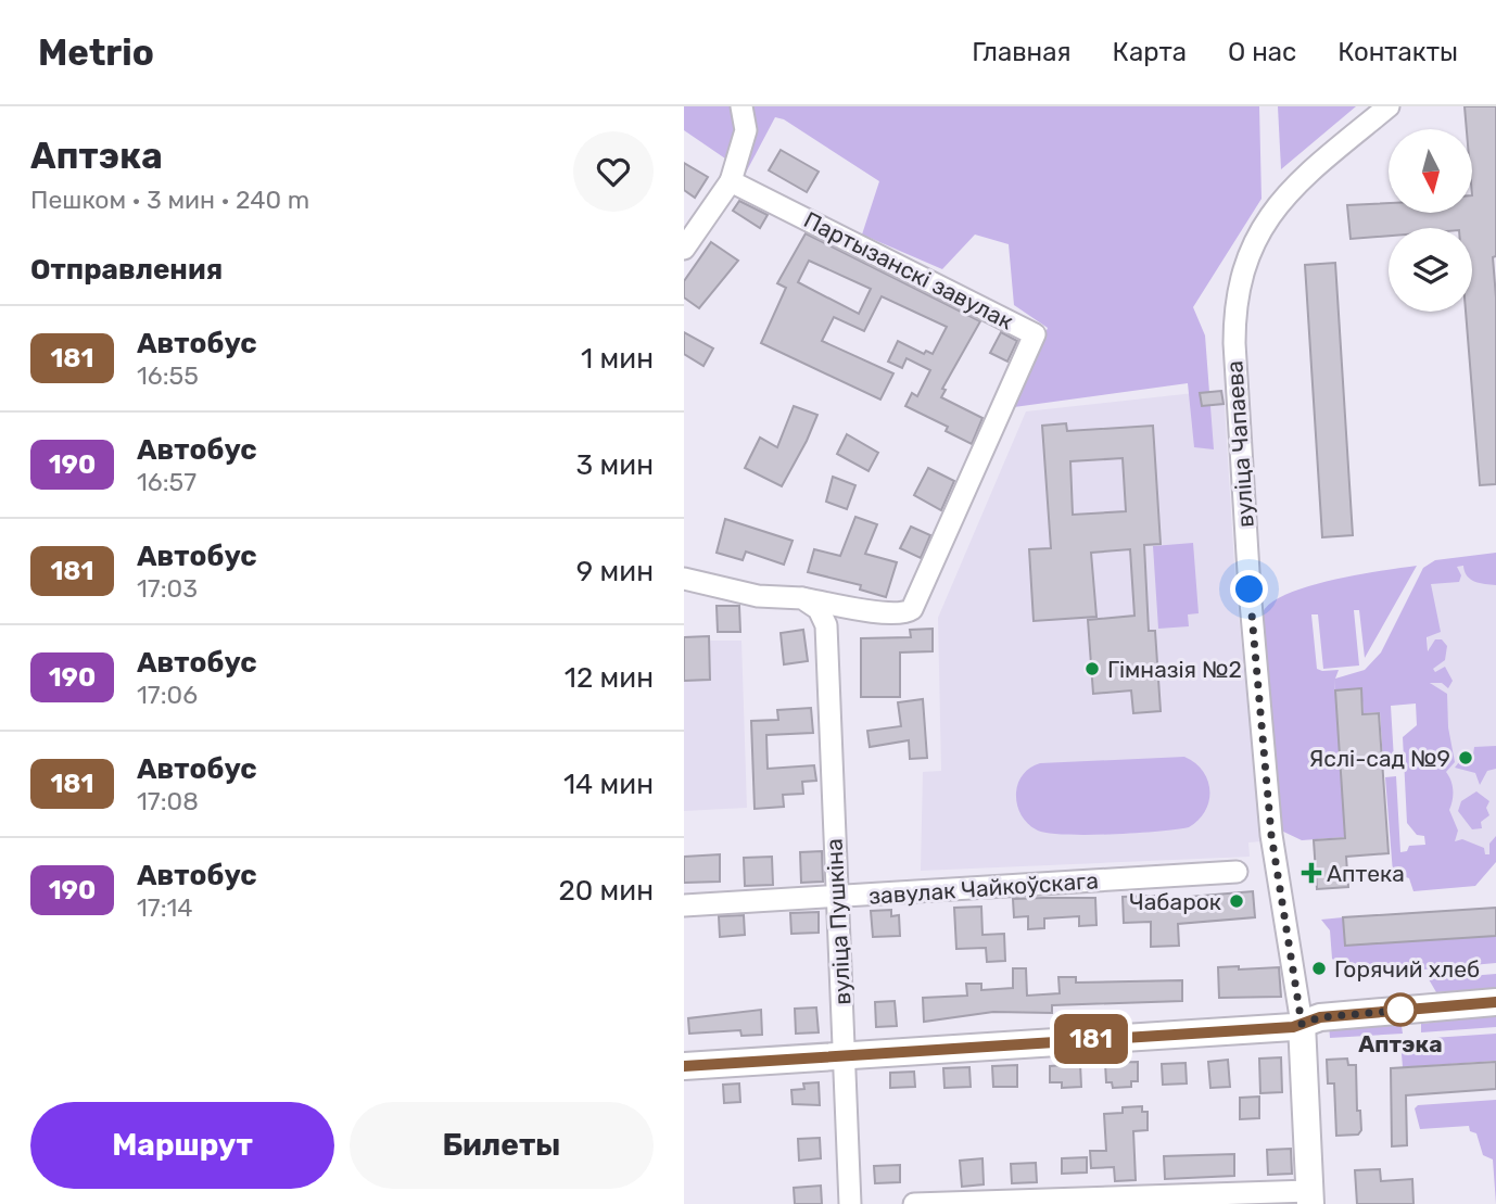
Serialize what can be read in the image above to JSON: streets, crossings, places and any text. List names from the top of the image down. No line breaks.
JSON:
{"streets":{"main road":["вуліца Чапаева"],"street":["Партызанскі завулак","завулак Чайкоўскага","вуліца Пушкіна"]},"crossings":[["завулак Чайкоўскага","вуліца Пушкіна"]],"places":{"other":["Гімназія №2","Яслі-сад №9","Чабарок","Горячий хлеб","Аптэка"],"health":["Аптека"]},"lines":["bus line 181"],"north":"bottom","page":{"header":"Metrio","nav":["Главная","Карта","О нас","Контакты"],"heading":[["Аптэка","Пешком · 3 мин · 240 m"],"Отправления"],"on_map":"181","list":[{"mark":"181","name":"Автобус","note":"16:55","value":"1 мин"},{"mark":"190","name":"Автобус","note":"16:57","value":"3 мин"},{"mark":"181","name":"Автобус","note":"17:03","value":"9 мин"},{"mark":"190","name":"Автобус","note":"17:06","value":"12 мин"},{"mark":"181","name":"Автобус","note":"17:08","value":"14 мин"},{"mark":"190","name":"Автобус","note":"17:14","value":"20 мин"}],"buttons":["Маршрут","Билеты"]}}
